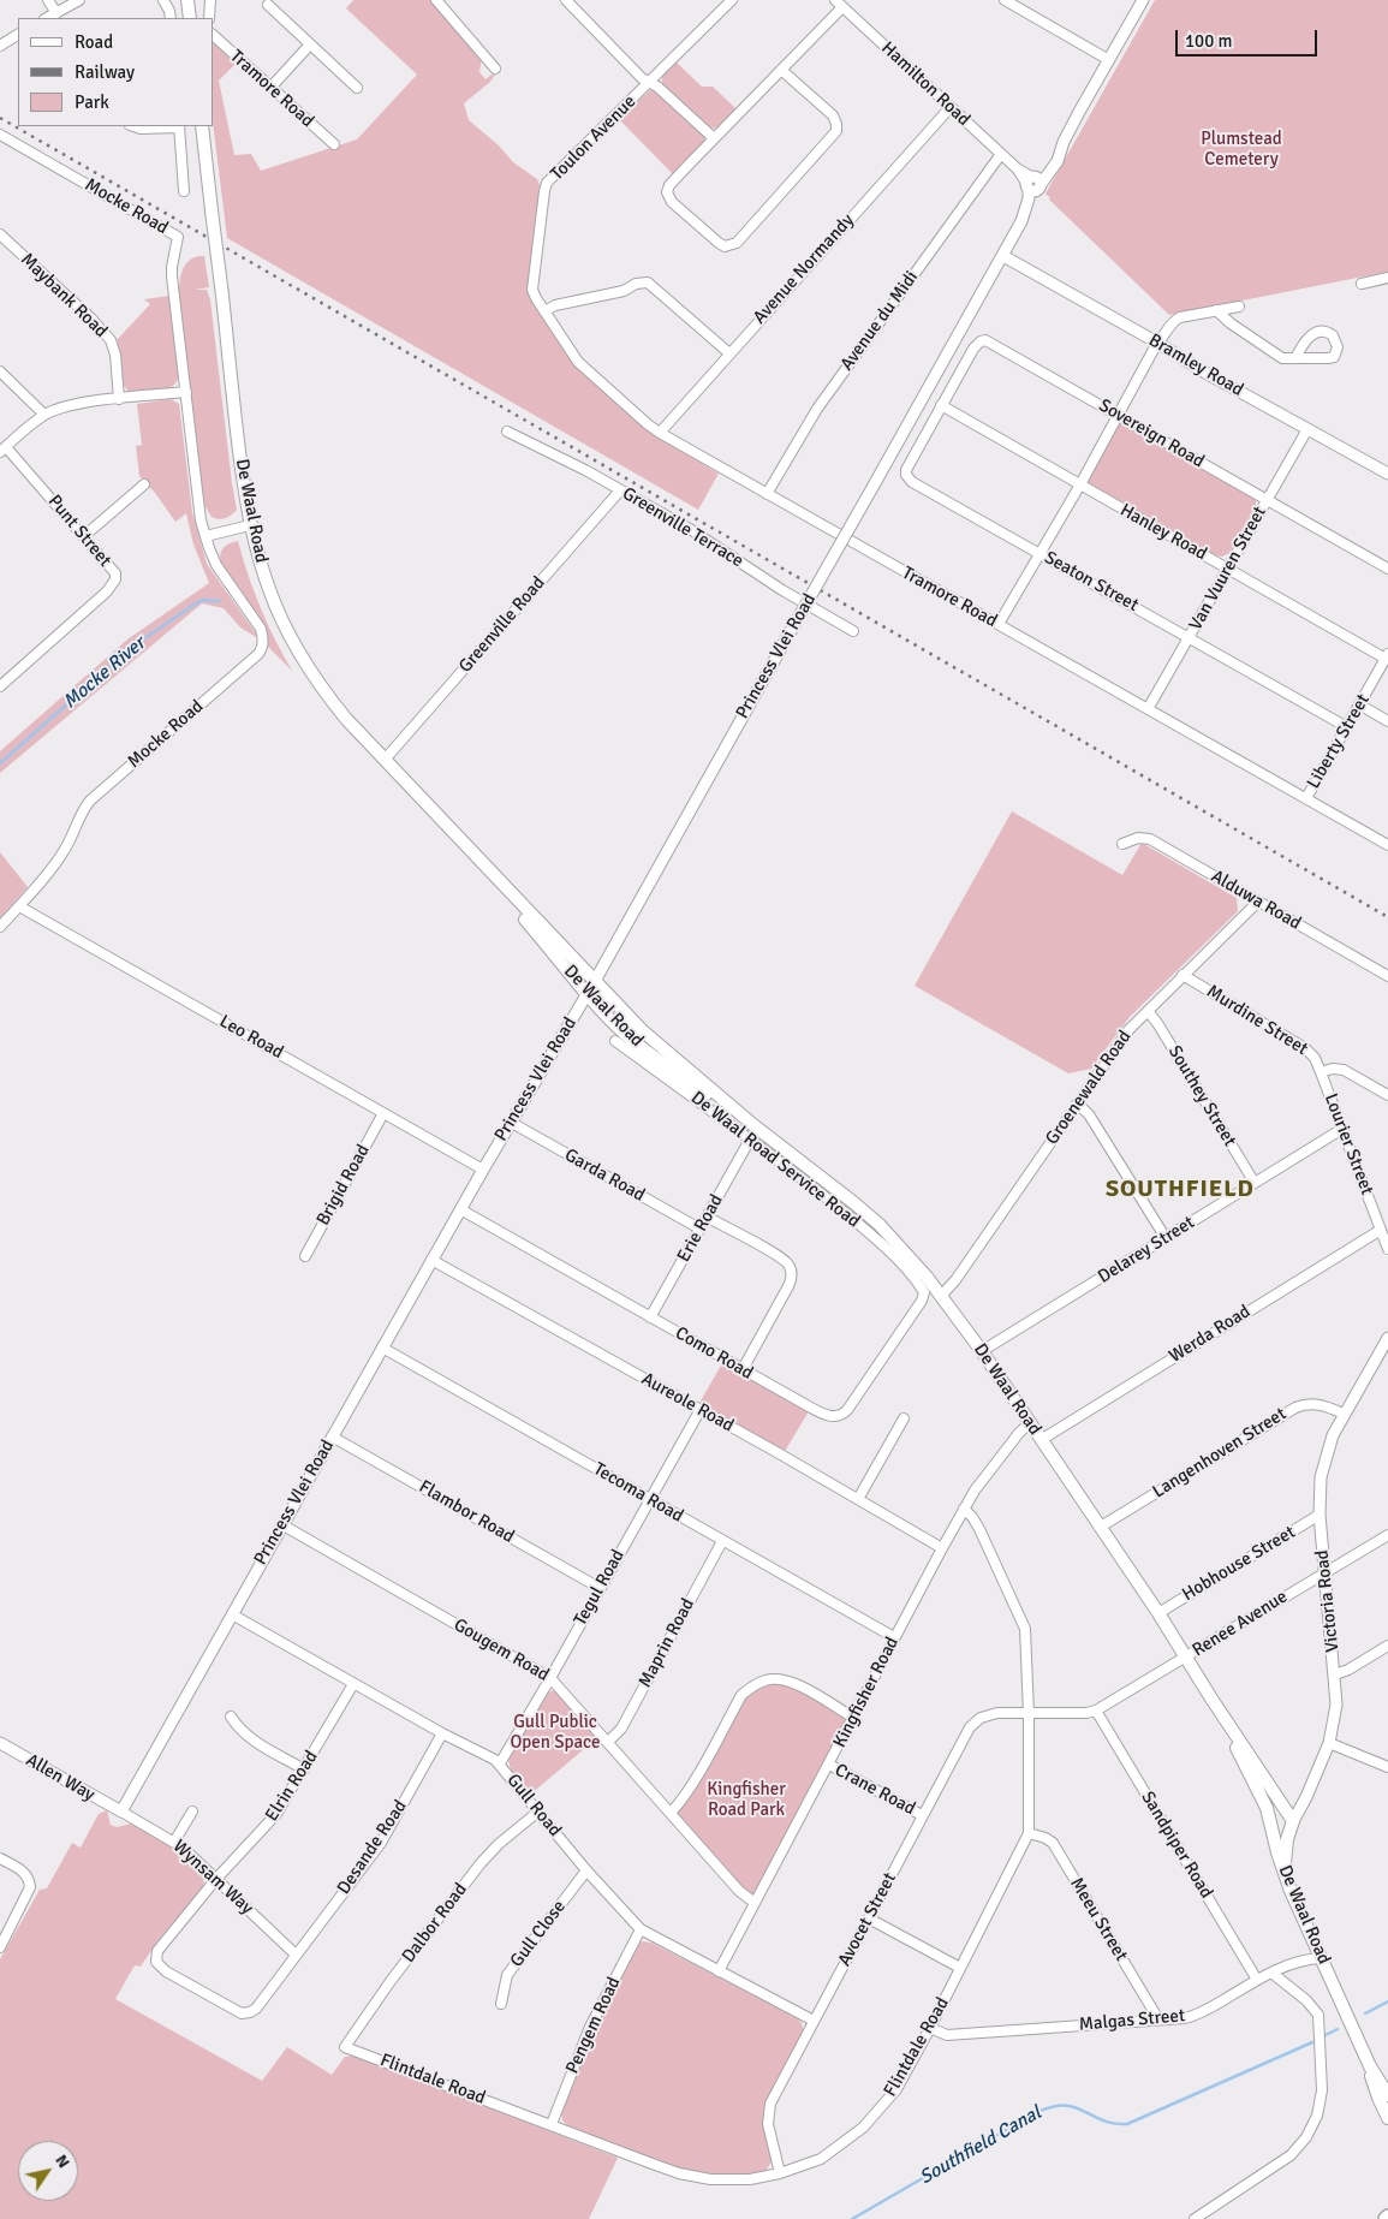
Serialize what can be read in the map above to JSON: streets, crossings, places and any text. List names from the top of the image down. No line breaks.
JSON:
{"streets":{"main road":["De Waal Road","Victoria Road"],"street":["Hamilton Road","Tramore Road","Toulon Avenue","Mocke Road","Avenue Normandy","Maybank Road","Avenue du Midi","Bramley Road","Sovereign Road","Greenville Terrace","Punt Street","Hanley Road","Van Vuuren Street","Seaton Street","Greenville Road","Princess Vlei Road","Liberty Street","Alduwa Road","Murdine Street","Leo Road","Groenewald Road","Southey Street","Lourier Street","De Waal Road Service Road","Garda Road","Brigid Road","Erie Road","Delarey Street","Werda Road","Como Road","Aureole Road","Langenhoven Street","Tecoma Road","Flambor Road","Hobhouse Street","Tegul Road","Renee Avenue","Maprin Road","Gougem Road","Kingfisher Road","Allen Way","Elrin Road","Crane Road","Gull Road","Sandpiper Road","Desande Road","Wynsam Way","Avocet Street","Meeu Street","Dalbor Road","Gull Close","Malgas Street","Pengem Road","Flintdale Road"]},"crossings":[["Hamilton Road","Avenue Normandy"],["Hamilton Road","Avenue du Midi"],["Hamilton Road","Princess Vlei Road"],["Tramore Road","Toulon Avenue"],["Tramore Road","Avenue Normandy"],["Tramore Road","Avenue du Midi"],["Tramore Road","Van Vuuren Street"],["Tramore Road","Liberty Street"],["Mocke Road","Leo Road"],["Bramley Road","Van Vuuren Street"],["Bramley Road","Princess Vlei Road"],["Sovereign Road","Hanley Road"],["Sovereign Road","Van Vuuren Street"],["Sovereign Road","Seaton Street"],["De Waal Road","Greenville Road"],["De Waal Road","Princess Vlei Road"],["De Waal Road","Groenewald Road"],["De Waal Road","Delarey Street"],["De Waal Road","Werda Road"],["De Waal Road","Langenhoven Street"],["De Waal Road","Hobhouse Street"],["De Waal Road","Victoria Road"],["De Waal Road","Renee Avenue"],["De Waal Road","Kingfisher Road"],["De Waal Road","Malgas Street"],["Greenville Terrace","Greenville Road"],["Hanley Road","Van Vuuren Street"],["Hanley Road","Seaton Street"],["Hanley Road","Liberty Street"],["Van Vuuren Street","Seaton Street"],["Seaton Street","Liberty Street"],["Princess Vlei Road","Leo Road"],["Princess Vlei Road","Garda Road"],["Princess Vlei Road","Como Road"],["Princess Vlei Road","Aureole Road"],["Princess Vlei Road","Tecoma Road"],["Princess Vlei Road","Flambor Road"],["Princess Vlei Road","Gougem Road"],["Princess Vlei Road","Allen Way"],["Princess Vlei Road","Gull Road"],["Princess Vlei Road","Wynsam Way"],["Alduwa Road","Groenewald Road"],["Murdine Street","Groenewald Road"],["Murdine Street","Lourier Street"],["Leo Road","Brigid Road"],["Groenewald Road","Southey Street"],["Southey Street","Delarey Street"],["Lourier Street","Delarey Street"],["Lourier Street","Werda Road"],["De Waal Road Service Road","Erie Road"],["De Waal Road Service Road","Como Road"],["Garda Road","Erie Road"],["Erie Road","Como Road"],["Aureole Road","Tegul Road"],["Aureole Road","Kingfisher Road"],["Langenhoven Street","Victoria Road"],["Tecoma Road","Tegul Road"],["Tecoma Road","Maprin Road"],["Tecoma Road","Kingfisher Road"],["Flambor Road","Tegul Road"],["Hobhouse Street","Victoria Road"],["Tegul Road","Gougem Road"],["Tegul Road","Gull Road"],["Victoria Road","Renee Avenue"],["Renee Avenue","Sandpiper Road"],["Renee Avenue","Avocet Street"],["Maprin Road","Gougem Road"],["Gougem Road","Kingfisher Road"],["Kingfisher Road","Crane Road"],["Kingfisher Road","Gull Road"],["Kingfisher Road","Flintdale Road"],["Allen Way","Wynsam Way"],["Elrin Road","Gull Road"],["Elrin Road","Desande Road"],["Elrin Road","Wynsam Way"],["Crane Road","Avocet Street"],["Gull Road","Desande Road"],["Gull Road","Avocet Street"],["Gull Road","Dalbor Road"],["Gull Road","Gull Close"],["Gull Road","Pengem Road"],["Sandpiper Road","Avocet Street"],["Sandpiper Road","Malgas Street"],["Desande Road","Wynsam Way"],["Avocet Street","Flintdale Road"],["Meeu Street","Malgas Street"],["Meeu Street","Flintdale Road"],["Dalbor Road","Flintdale Road"],["Malgas Street","Flintdale Road"],["Pengem Road","Flintdale Road"]],"districts":["SOUTHFIELD"],"water":["Mocke River","Southfield Canal"],"parks":["Plumstead Cemetery","Gull Public Open Space","Kingfisher Road Park"],"legend":["Road","Railway","Park"],"scale_bar":"100 m","north":"top right"}
